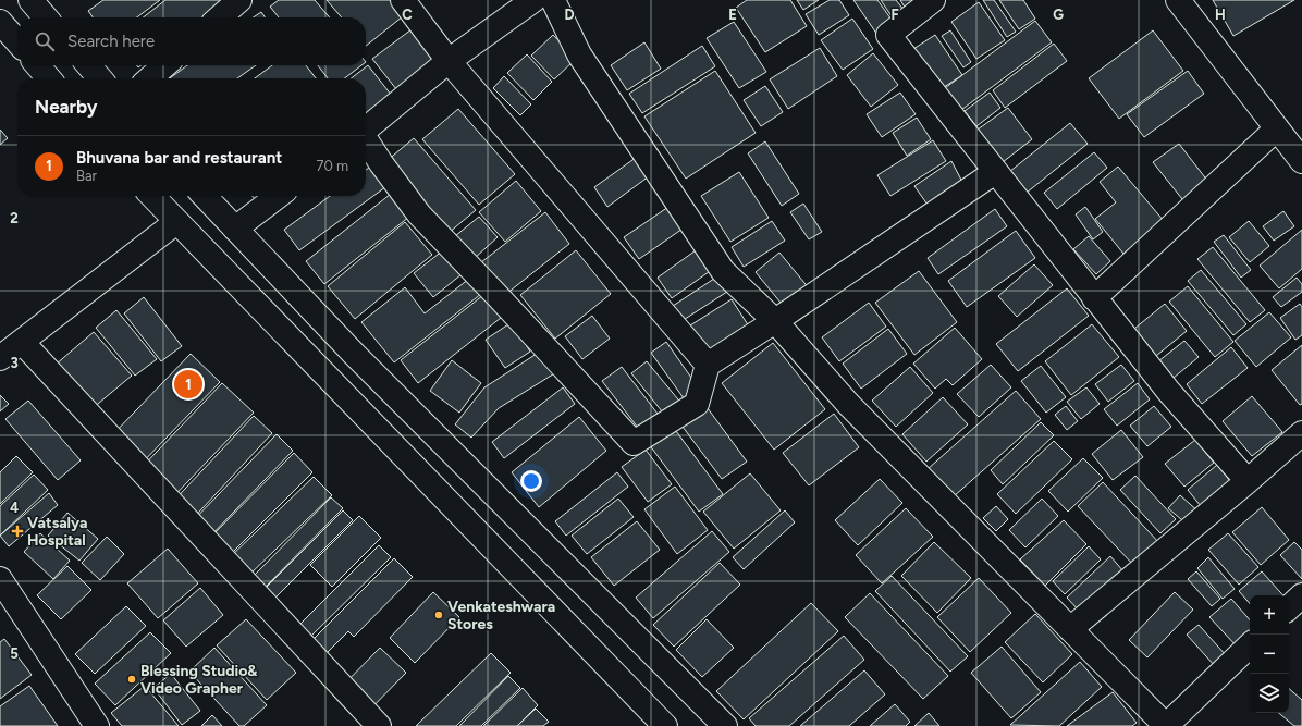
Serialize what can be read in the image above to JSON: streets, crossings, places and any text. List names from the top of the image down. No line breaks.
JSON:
{"places":{"health":["Vatsalya Hospital"],"other":["Venkateshwara Stores","Blessing Studio& Video Grapher"]},"page":{"search":"Search here","heading":"Nearby","list":[{"mark":"1","name":"Bhuvana bar and restaurant","note":"Bar","value":"70 m"}],"pins":"1","map_buttons":["+","−"]},"grid":{"columns":["C","D","E","F","G","H"],"rows":["2","3","4","5"]}}
